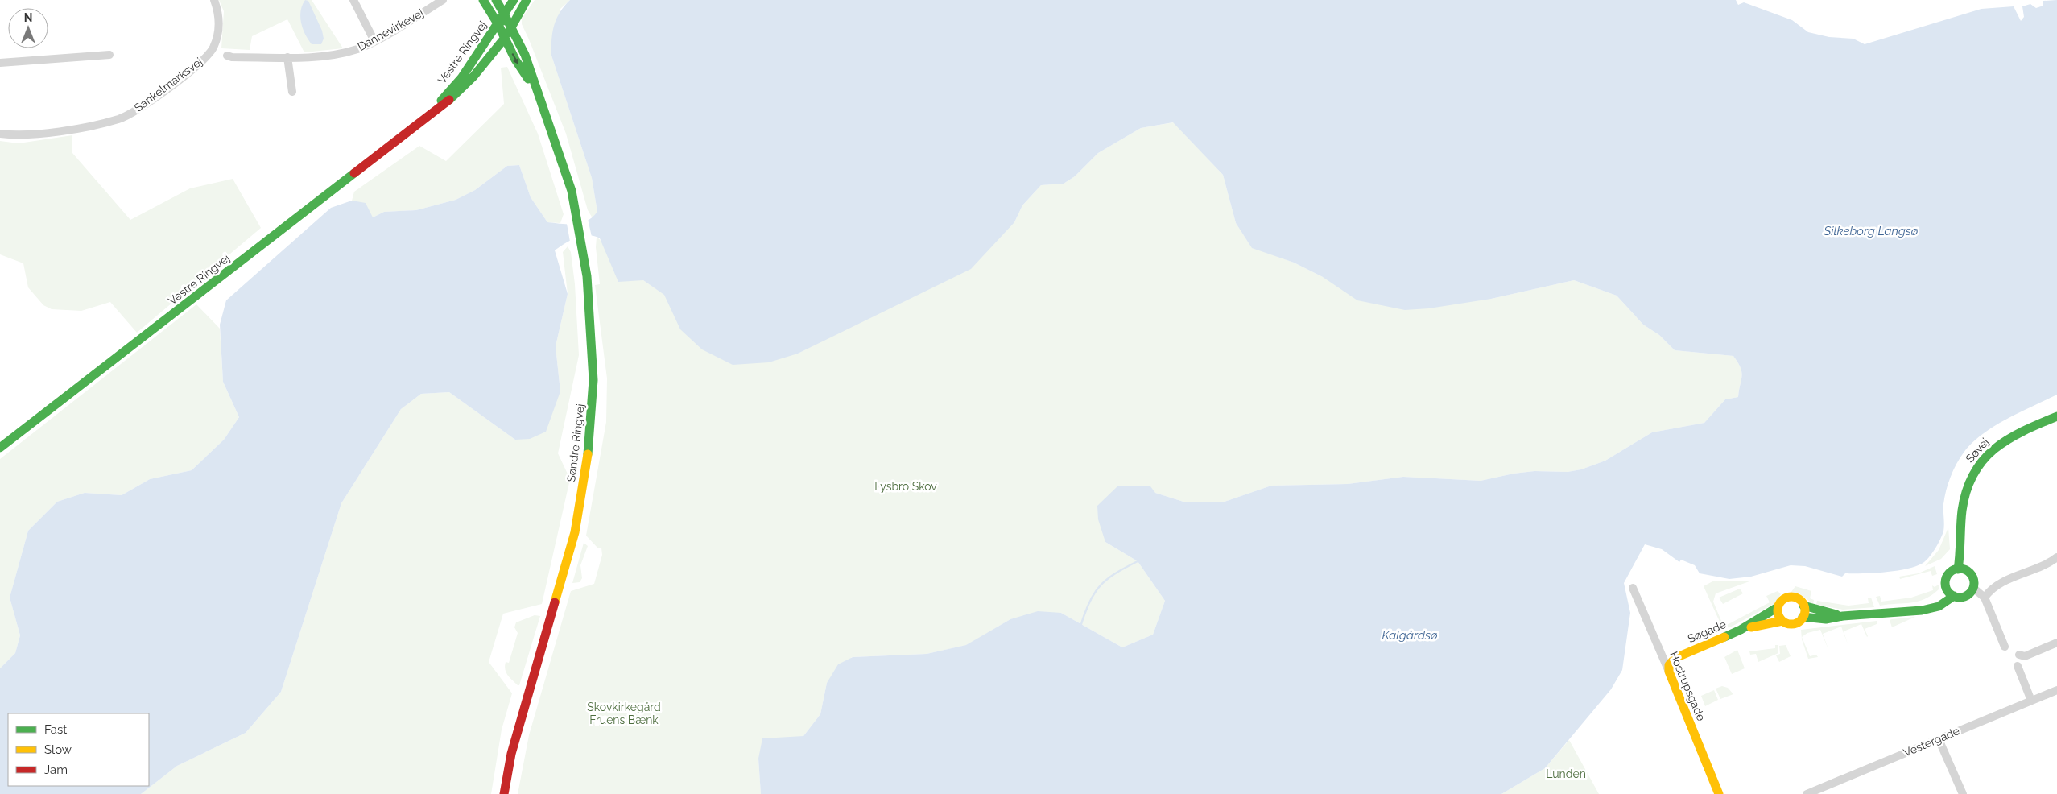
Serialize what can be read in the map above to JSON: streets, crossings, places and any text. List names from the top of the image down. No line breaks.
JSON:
{"streets":{"main road":["Vestre Ringvej","Søndre Ringvej","Søvej","Søgade","Hostrupsgade"],"street":["Dannevirkevej","Sankelmarksvej","Vestergade"]},"crossings":[["Vestre Ringvej","Søndre Ringvej"],["Søgade","Hostrupsgade"]],"water":["Silkeborg Langsø","Kalgårdsø"],"parks":["Lysbro Skov","Skovkirkegård Fruens Bænk","Lunden"],"legend":["Fast","Slow","Jam"],"north":"top"}
